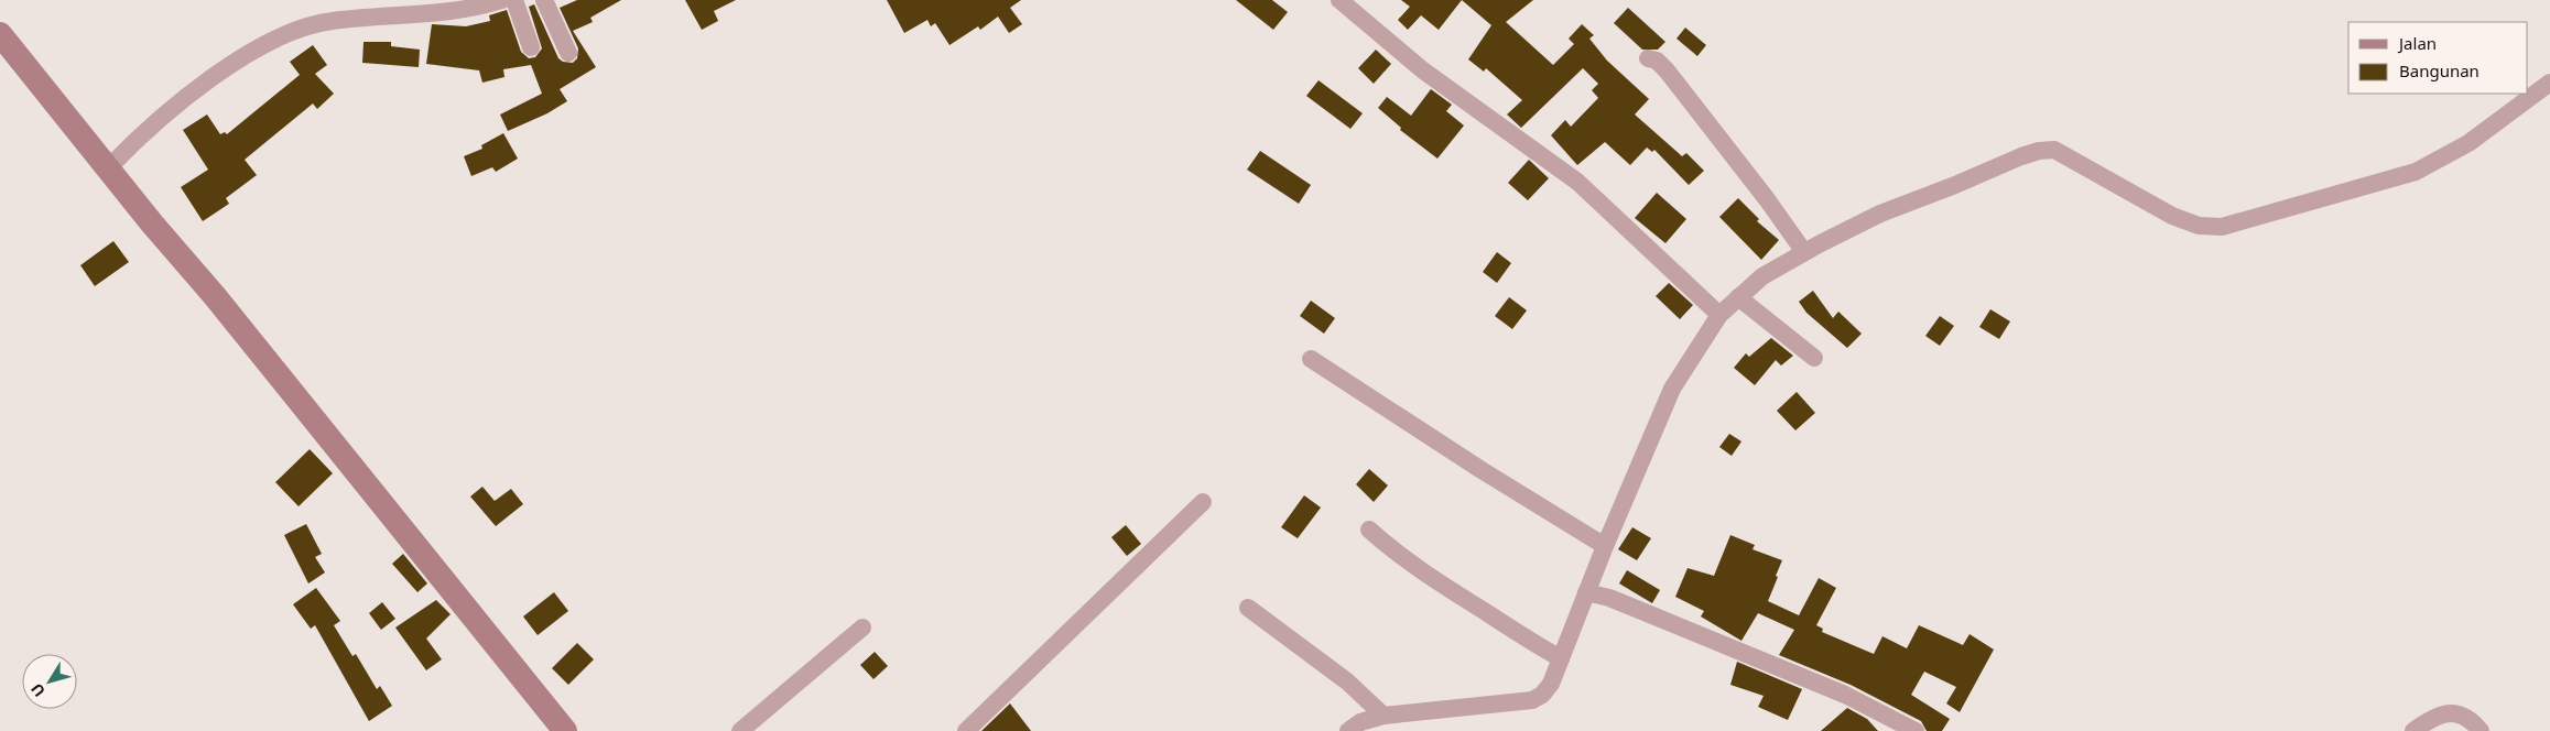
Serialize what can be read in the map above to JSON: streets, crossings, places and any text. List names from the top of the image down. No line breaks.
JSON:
{"legend":["Jalan","Bangunan"],"north":"bottom left"}
